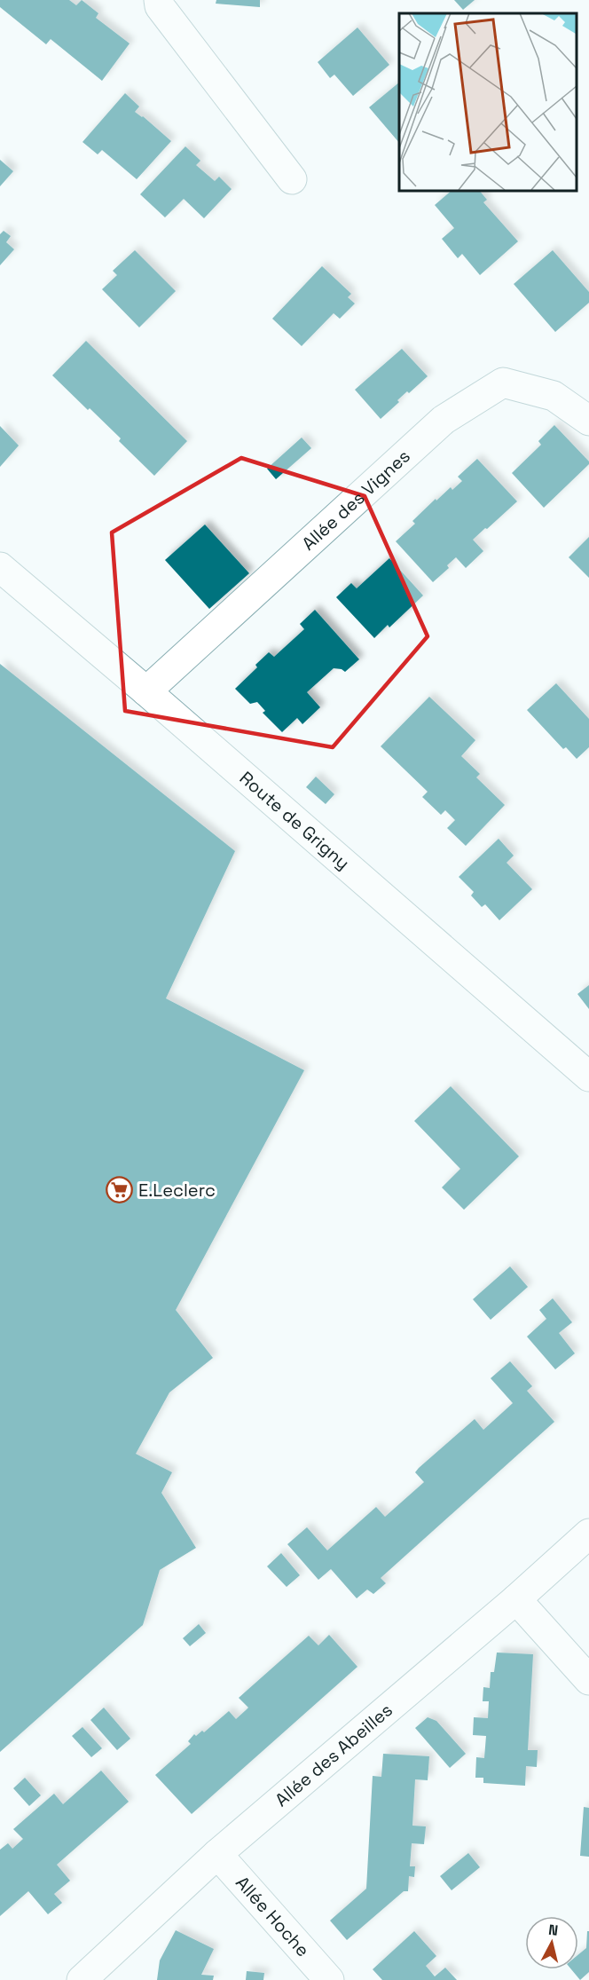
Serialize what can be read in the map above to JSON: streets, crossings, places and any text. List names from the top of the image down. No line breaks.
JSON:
{"streets":{"street":["Allée des Vignes","Route de Grigny","Allée des Abeilles","Allée Hoche"]},"crossings":[["Allée des Vignes","Route de Grigny"],["Allée des Abeilles","Allée Hoche"]],"places":{"supermarket":["E.Leclerc"]},"north":"top"}
